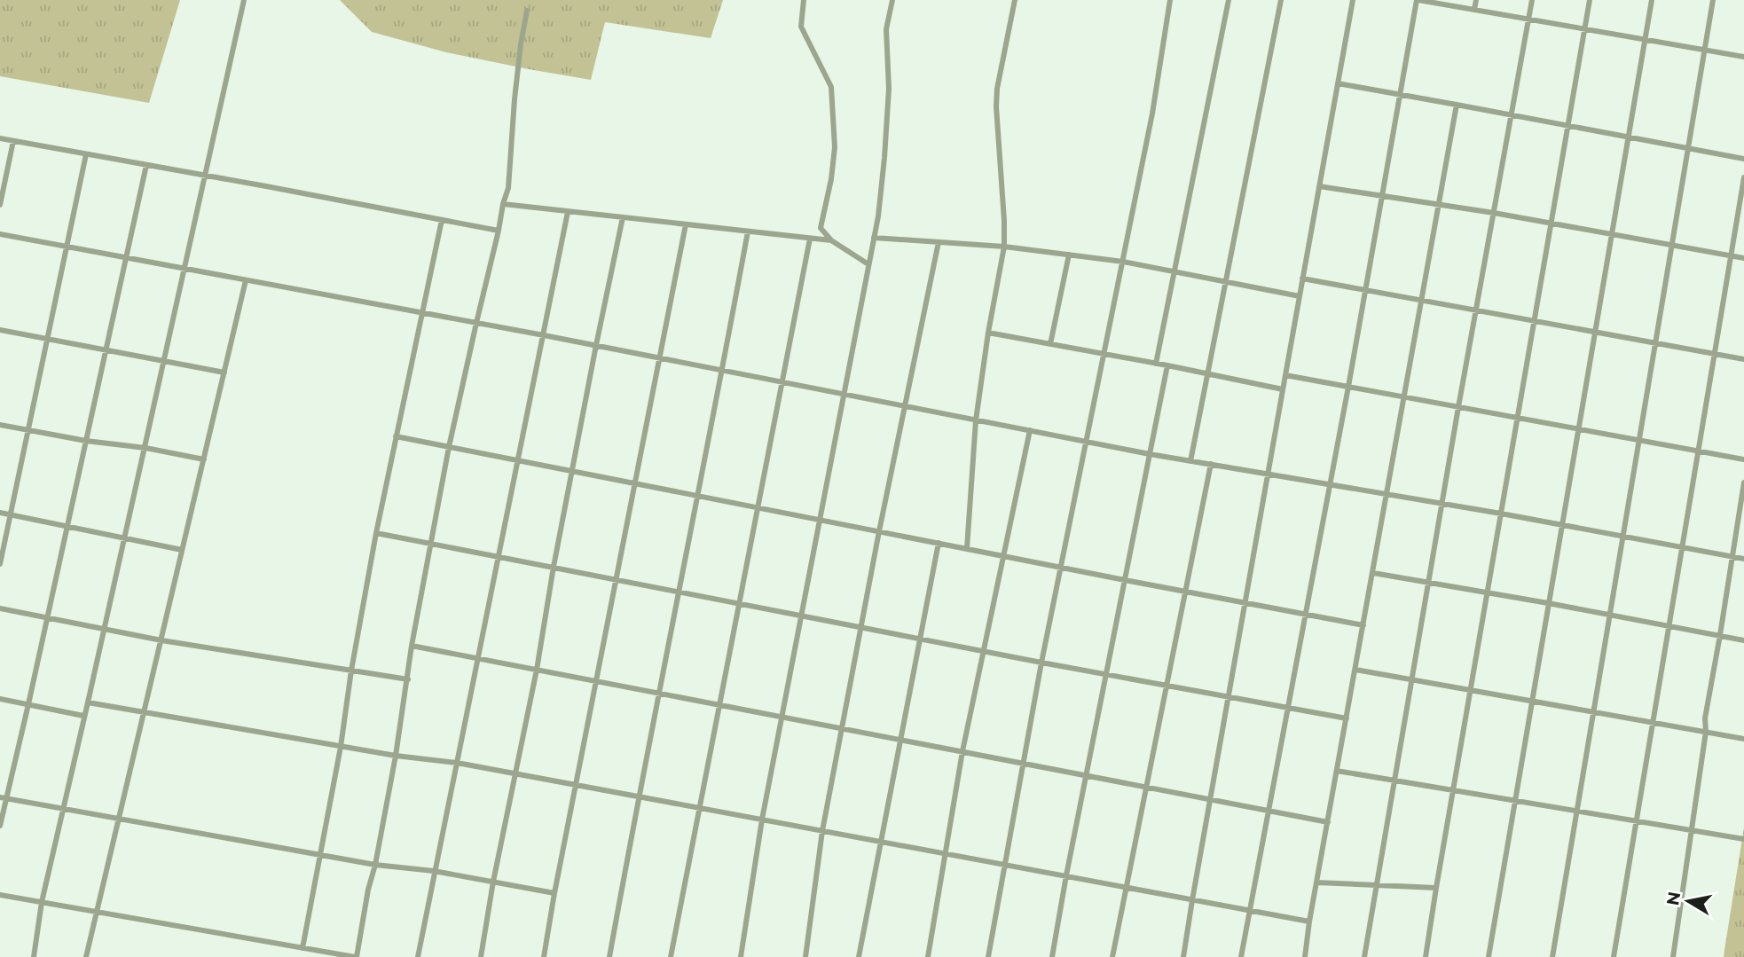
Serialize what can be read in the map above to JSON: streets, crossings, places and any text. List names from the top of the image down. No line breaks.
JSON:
{"north":"left"}
